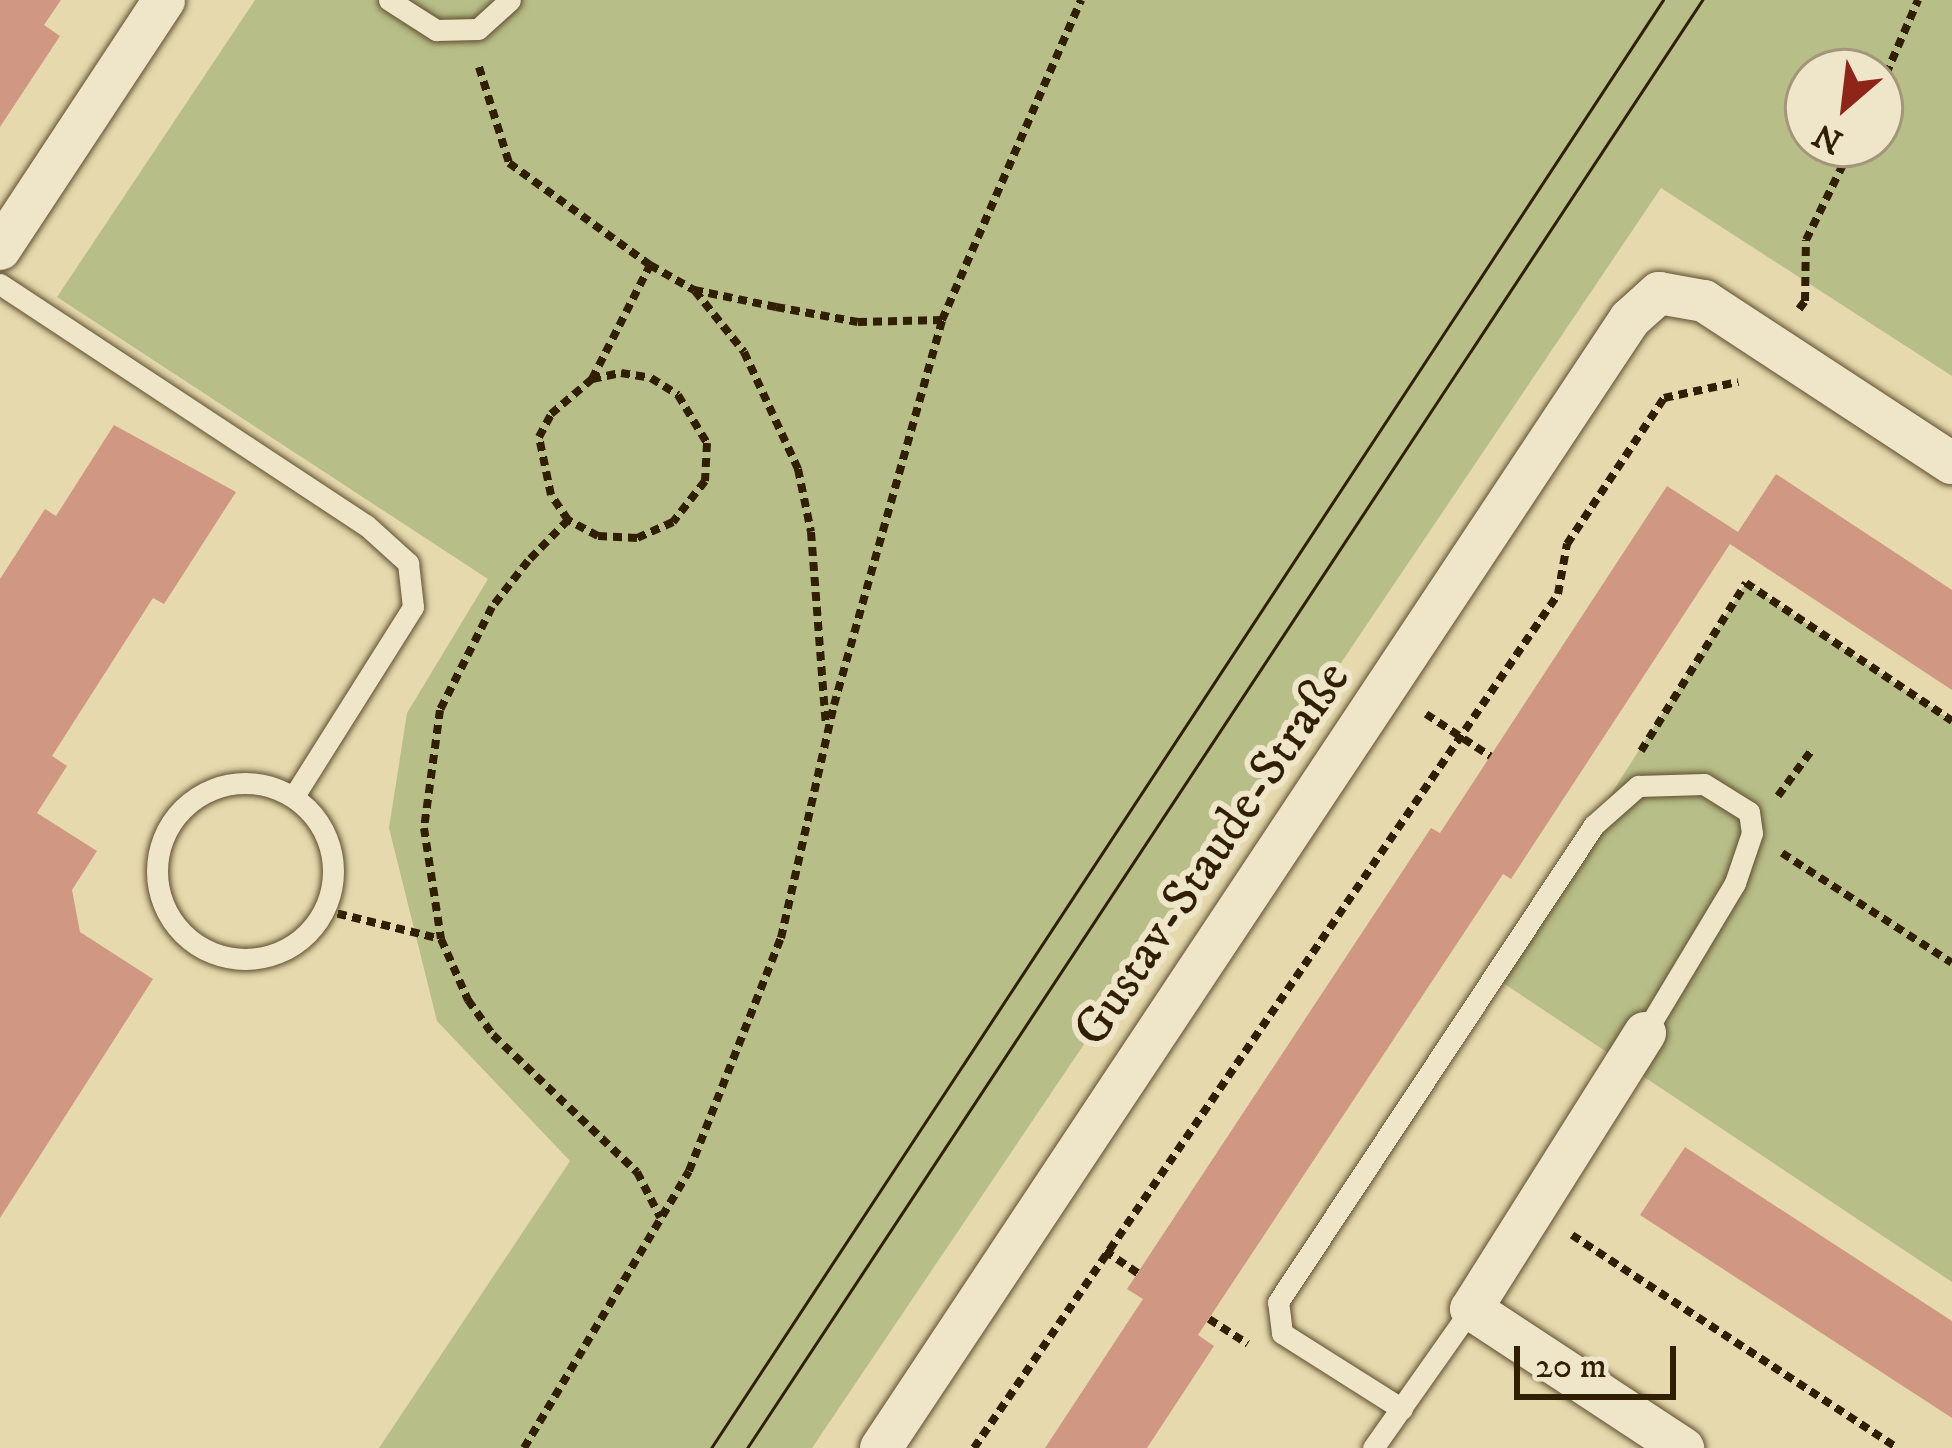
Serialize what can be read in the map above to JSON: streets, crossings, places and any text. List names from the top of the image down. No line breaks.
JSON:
{"streets":{"street":["Gustav-Staude-Straße"]},"scale_bar":"20 m","north":"bottom left"}
